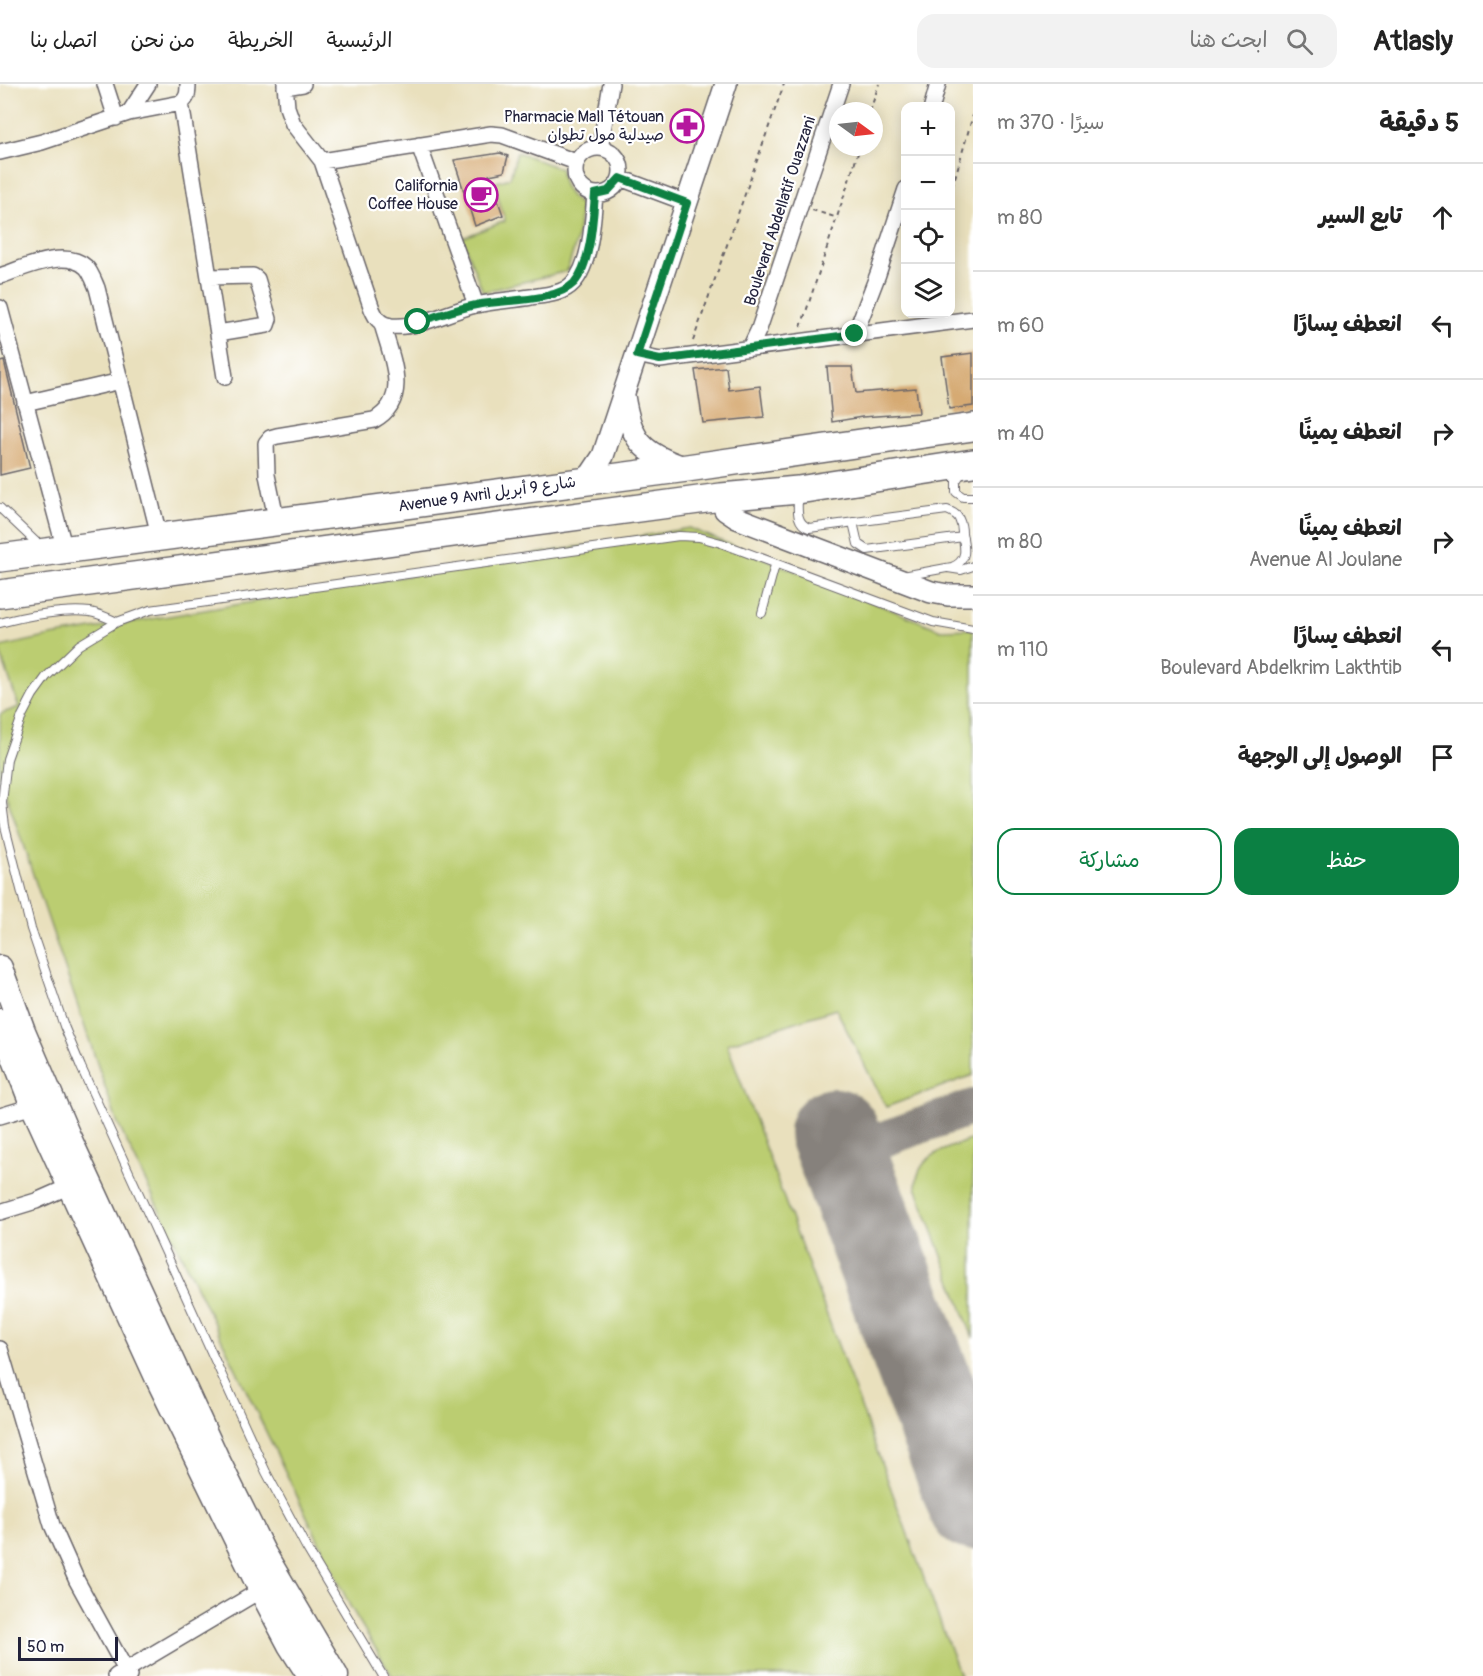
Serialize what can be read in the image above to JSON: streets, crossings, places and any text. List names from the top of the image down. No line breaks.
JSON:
{"streets":{"highway":["Avenue 9 Avril شارع 9 أبريل"],"street":["Boulevard Abdellatif Ouazzani"]},"places":{"pharmacy":["Pharmacie Mall Tétouan صيدلية مول تطوان"],"cafe":["California Coffee House"]},"scale_bar":"50 m","north":"right","page":{"header":"Atlasly","search":"ابحث هنا","nav":["الرئيسية","الخريطة","من نحن","اتصل بنا"],"heading":["5 دقيقة","سيرًا · 370 m"],"map_buttons":["+","−"],"list":[["تابع السير","80 m"],["انعطف يسارًا","60 m"],["انعطف يمينًا","40 m"],["انعطف يمينًا","Avenue Al Joulane","80 m"],["انعطف يسارًا","Boulevard Abdelkrim Lakthtib","110 m"],"الوصول إلى الوجهة"],"buttons":["حفظ","مشاركة"],"scale":"50 m"}}
